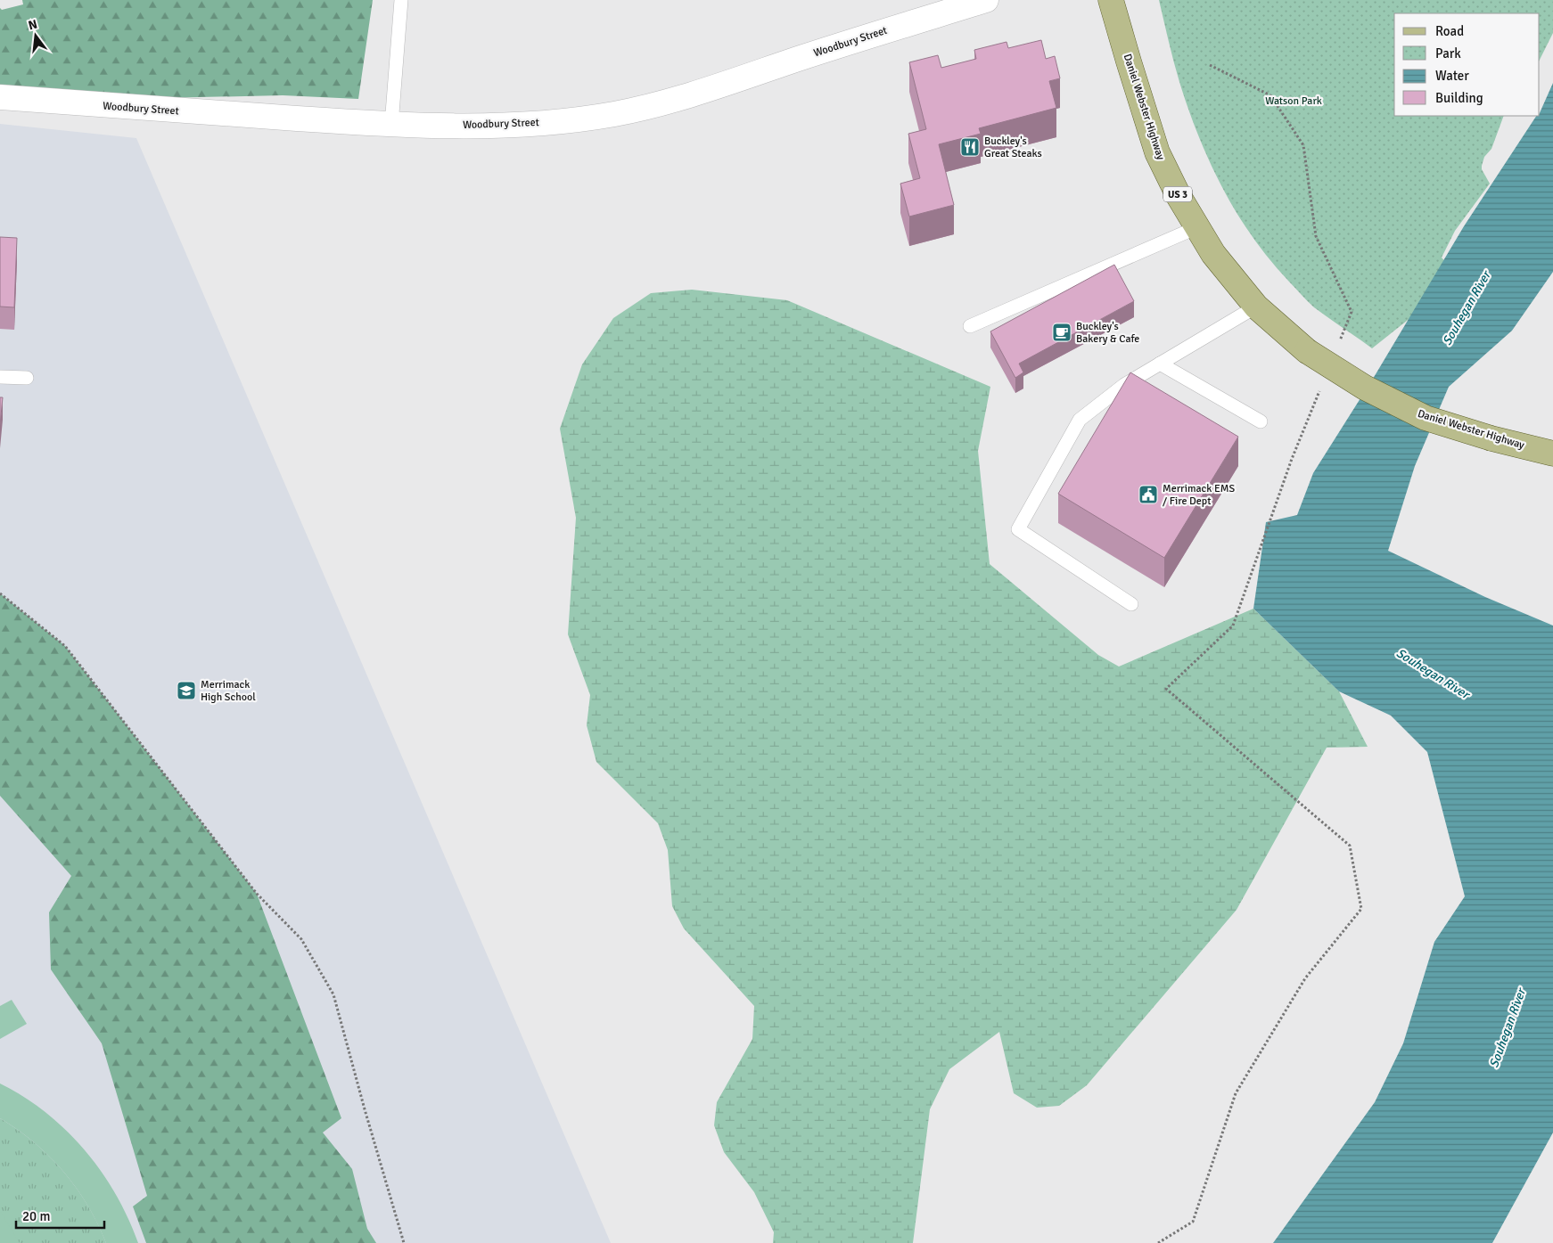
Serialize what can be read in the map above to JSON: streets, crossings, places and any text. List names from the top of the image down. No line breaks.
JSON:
{"streets":{"main road":["Daniel Webster Highway","US 3"],"street":["Woodbury Street"]},"water":["Souhegan River"],"parks":["Watson Park"],"places":{"restaurant":["Buckley's Great Steaks"],"cafe":["Buckley's Bakery & Cafe"],"public building":["Merrimack EMS / Fire Dept"],"school or university":["Merrimack High School"]},"legend":["Road","Park","Water","Building"],"scale_bar":"20 m","north":"top"}
